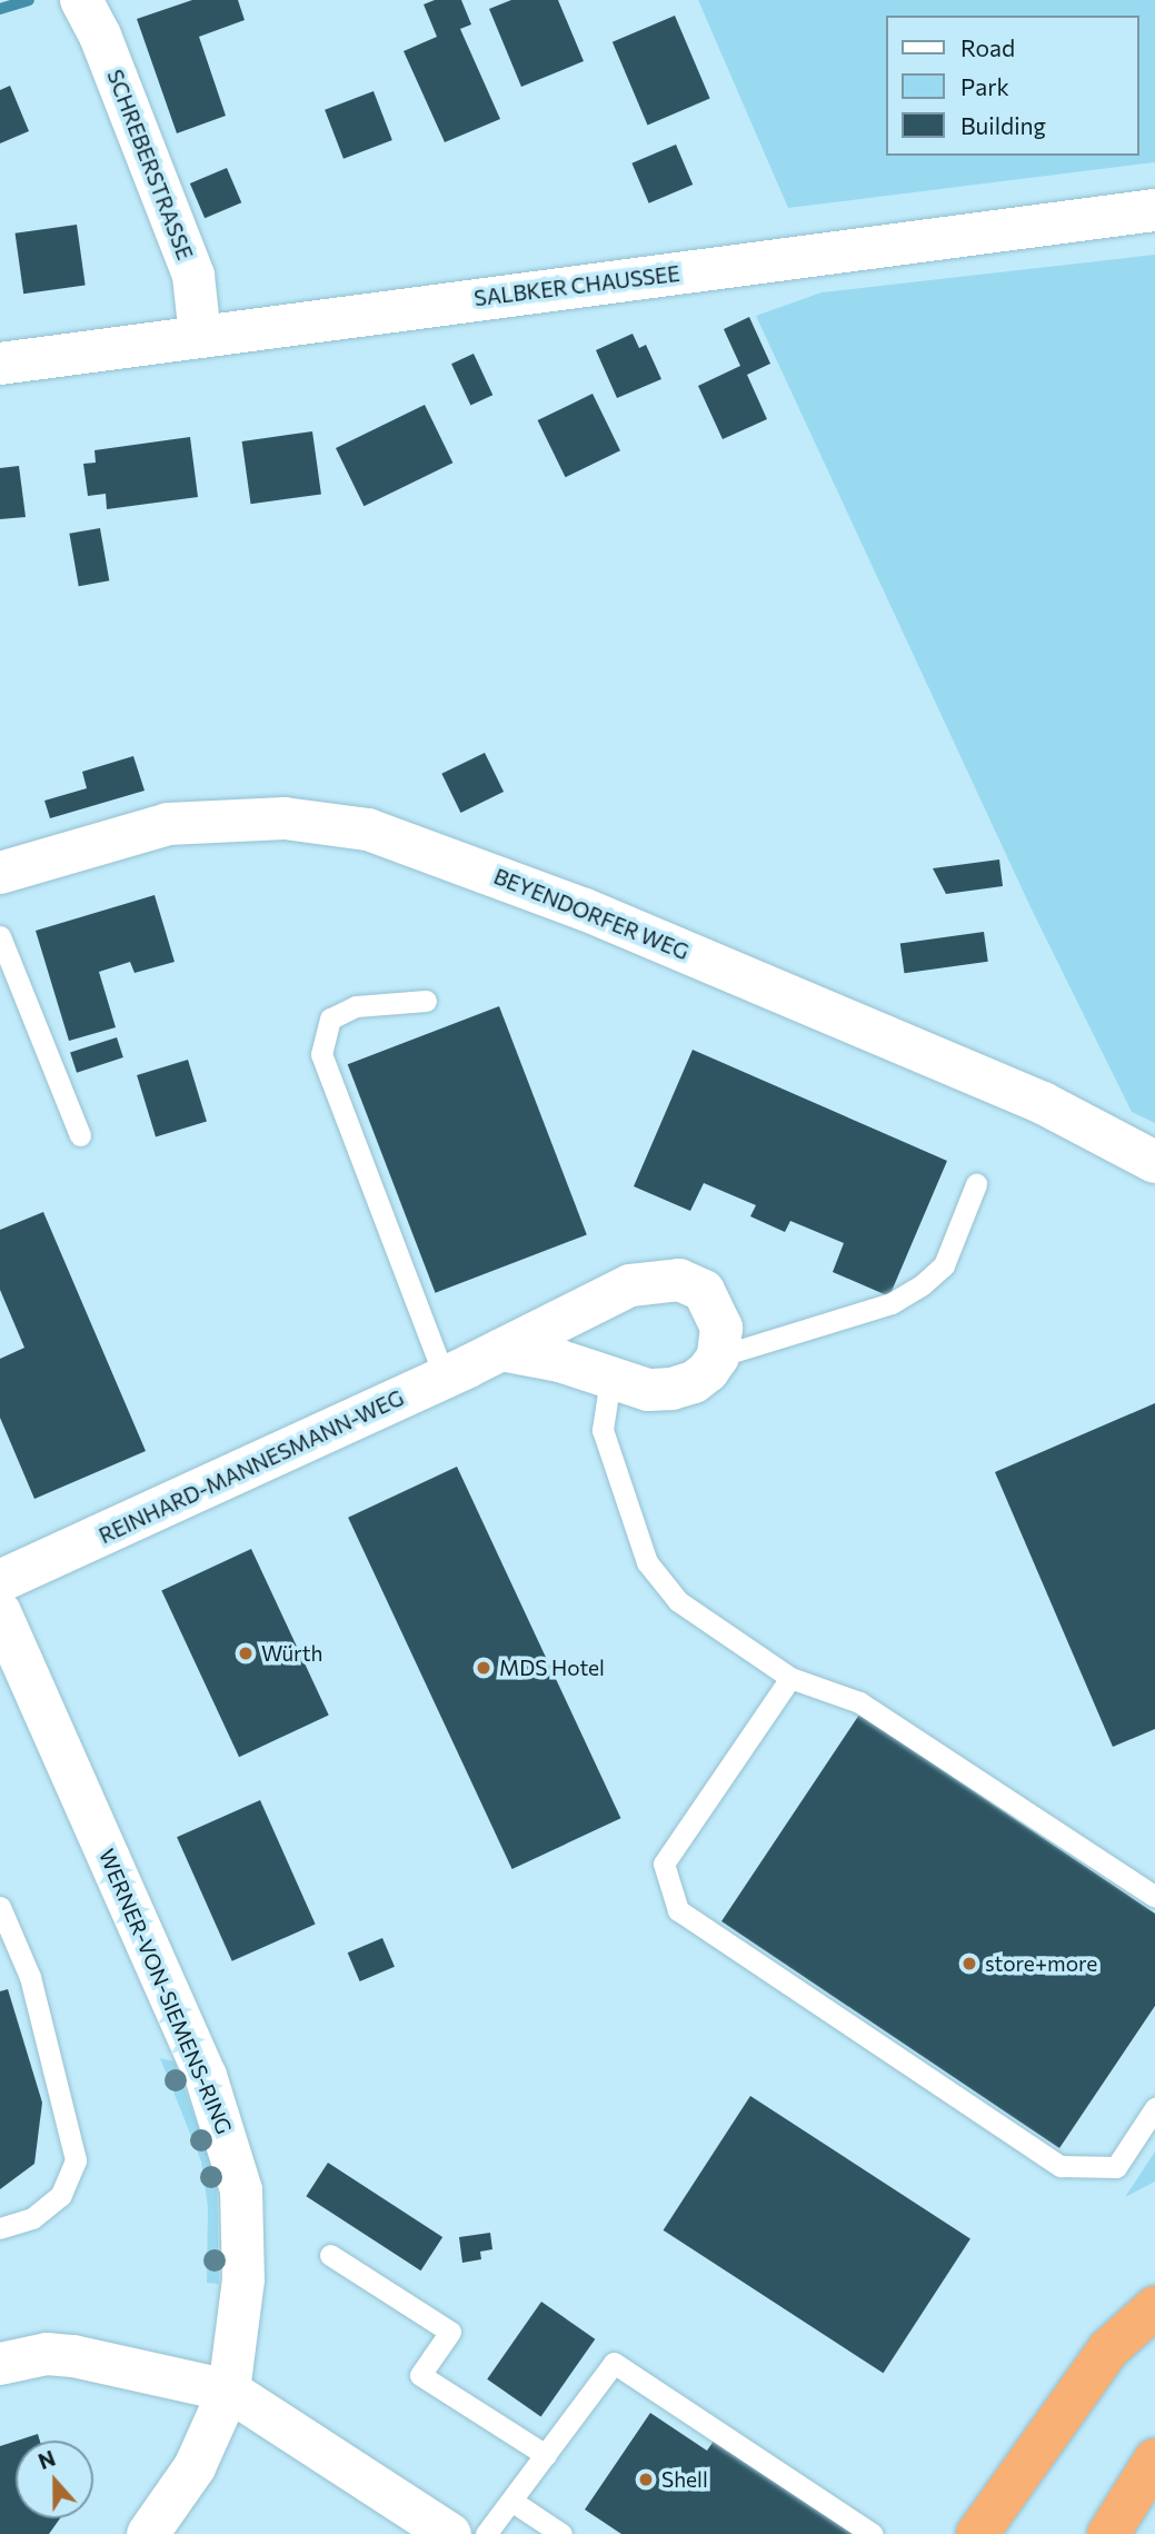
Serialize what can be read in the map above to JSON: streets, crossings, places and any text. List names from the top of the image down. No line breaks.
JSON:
{"streets":{"street":["SCHREBERSTRASSE","SALBKER CHAUSSEE","BEYENDORFER WEG","REINHARD-MANNESMANN-WEG","WERNER-VON-SIEMENS-RING"]},"crossings":[["SCHREBERSTRASSE","SALBKER CHAUSSEE"]],"places":["Würth","MDS Hotel","store+more","Shell"],"legend":["Road","Park","Building"],"north":"top"}
